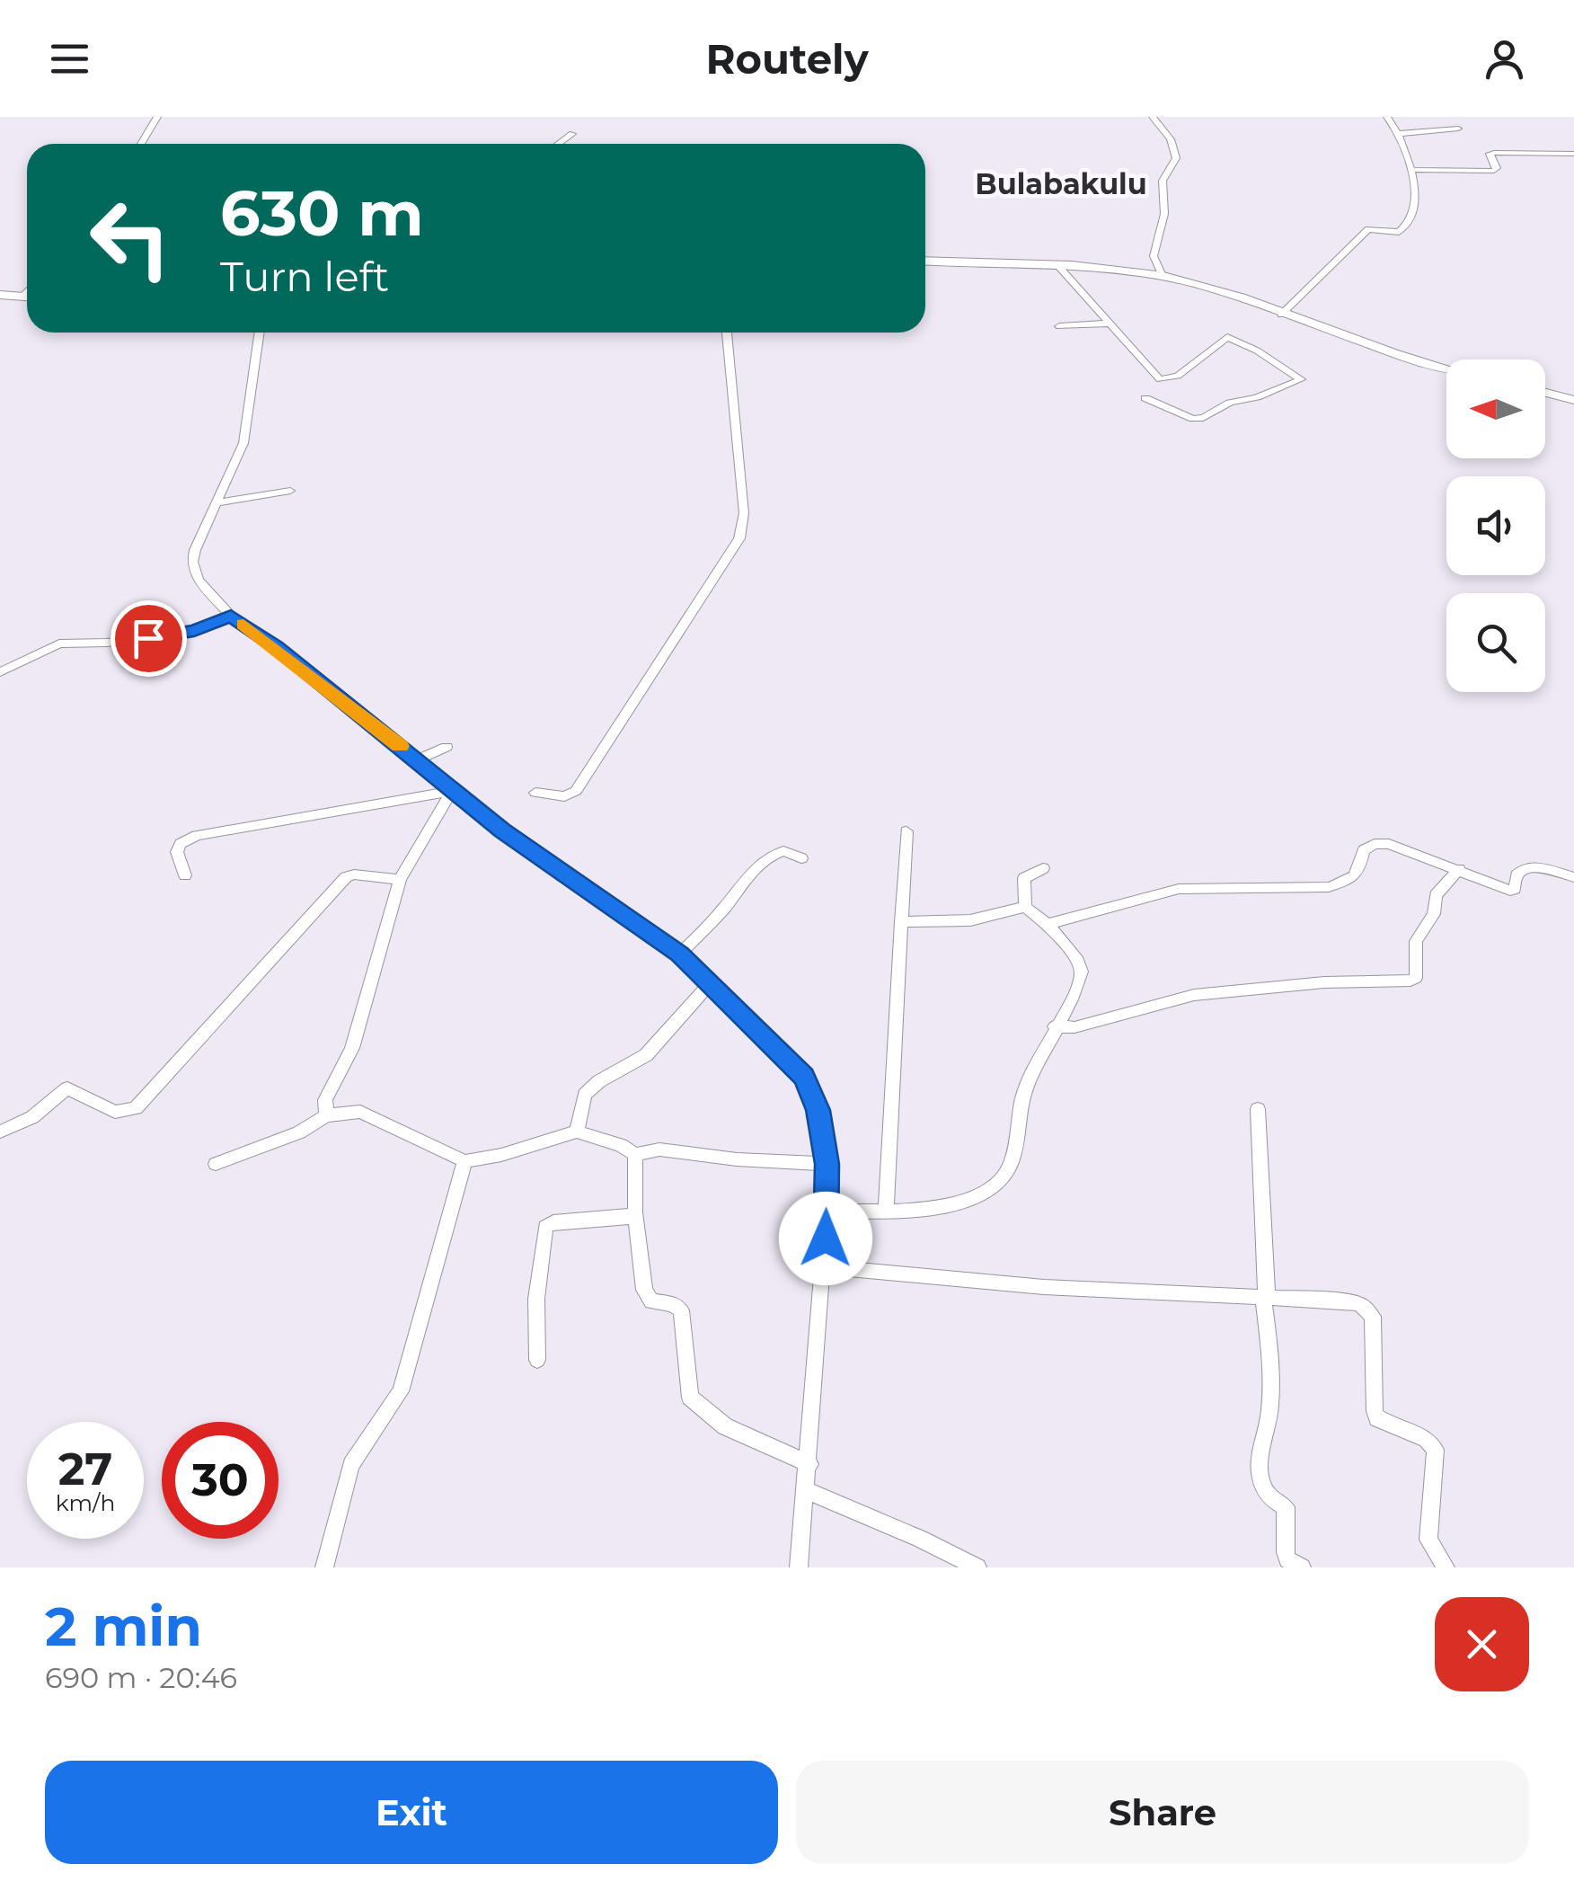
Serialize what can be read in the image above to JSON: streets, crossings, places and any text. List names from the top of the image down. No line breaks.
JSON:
{"districts":["Bulabakulu"],"north":"left","page":{"header":"Routely","turn":["630 m","Turn left"],"speed":"27 km/h","limit":"30","heading":["2 min","690 m · 20:46"],"buttons":["Exit","Share"]}}
